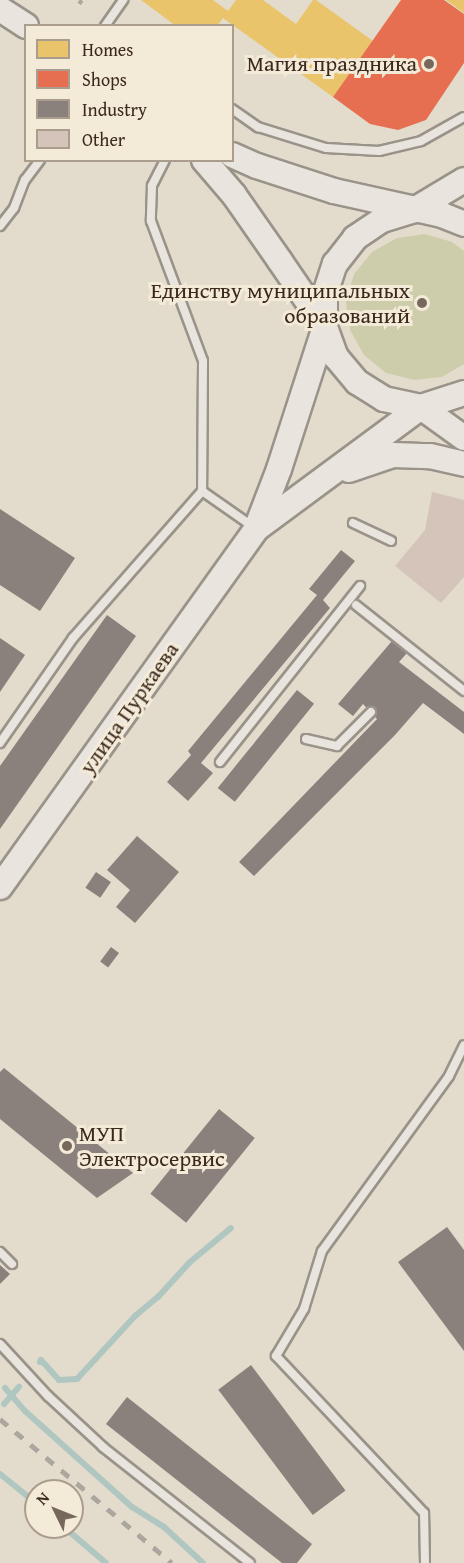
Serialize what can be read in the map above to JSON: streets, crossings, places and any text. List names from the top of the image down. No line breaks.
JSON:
{"streets":{"main road":["улица Пуркаева"]},"places":["Магия праздника","Единству муниципальных образований","МУП Электросервис"],"legend":["Homes","Shops","Industry","Other"],"north":"top left"}
